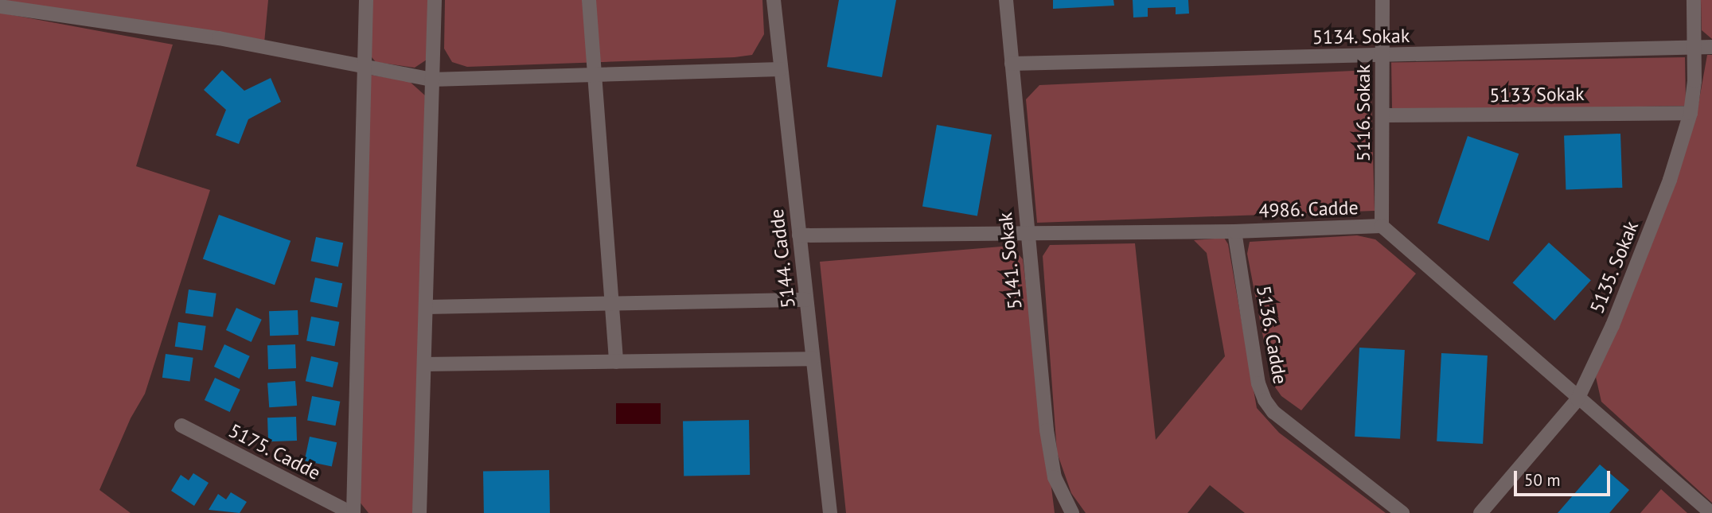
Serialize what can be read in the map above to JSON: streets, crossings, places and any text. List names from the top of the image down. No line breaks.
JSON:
{"streets":{"street":["5134. Sokak","5133 Sokak","5116. Sokak","4986. Cadde","5144. Cadde","5141. Sokak","5135. Sokak","5136. Cadde","5175. Cadde"]},"crossings":[["5134. Sokak","5116. Sokak"],["5134. Sokak","5141. Sokak"],["5134. Sokak","5135. Sokak"],["5133 Sokak","5116. Sokak"],["5133 Sokak","5135. Sokak"],["5116. Sokak","4986. Cadde"],["4986. Cadde","5144. Cadde"],["4986. Cadde","5141. Sokak"],["4986. Cadde","5135. Sokak"],["4986. Cadde","5136. Cadde"]],"scale_bar":"50 m"}
